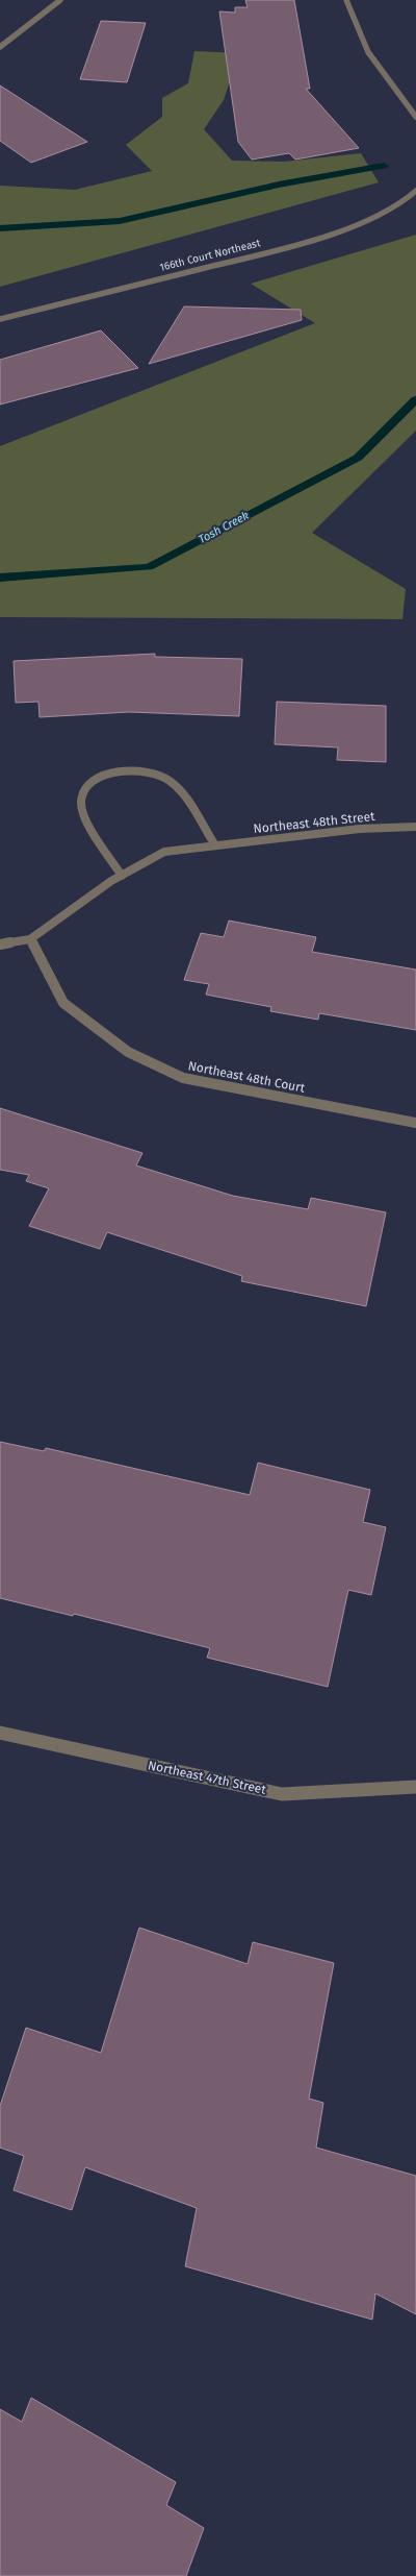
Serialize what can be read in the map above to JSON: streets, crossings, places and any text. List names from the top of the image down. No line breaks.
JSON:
{"streets":{"street":["166th Court Northeast","Northeast 48th Street","Northeast 48th Court","Northeast 47th Street"]},"crossings":[["Northeast 48th Street","Northeast 48th Court"]],"water":["Tosh Creek"]}
